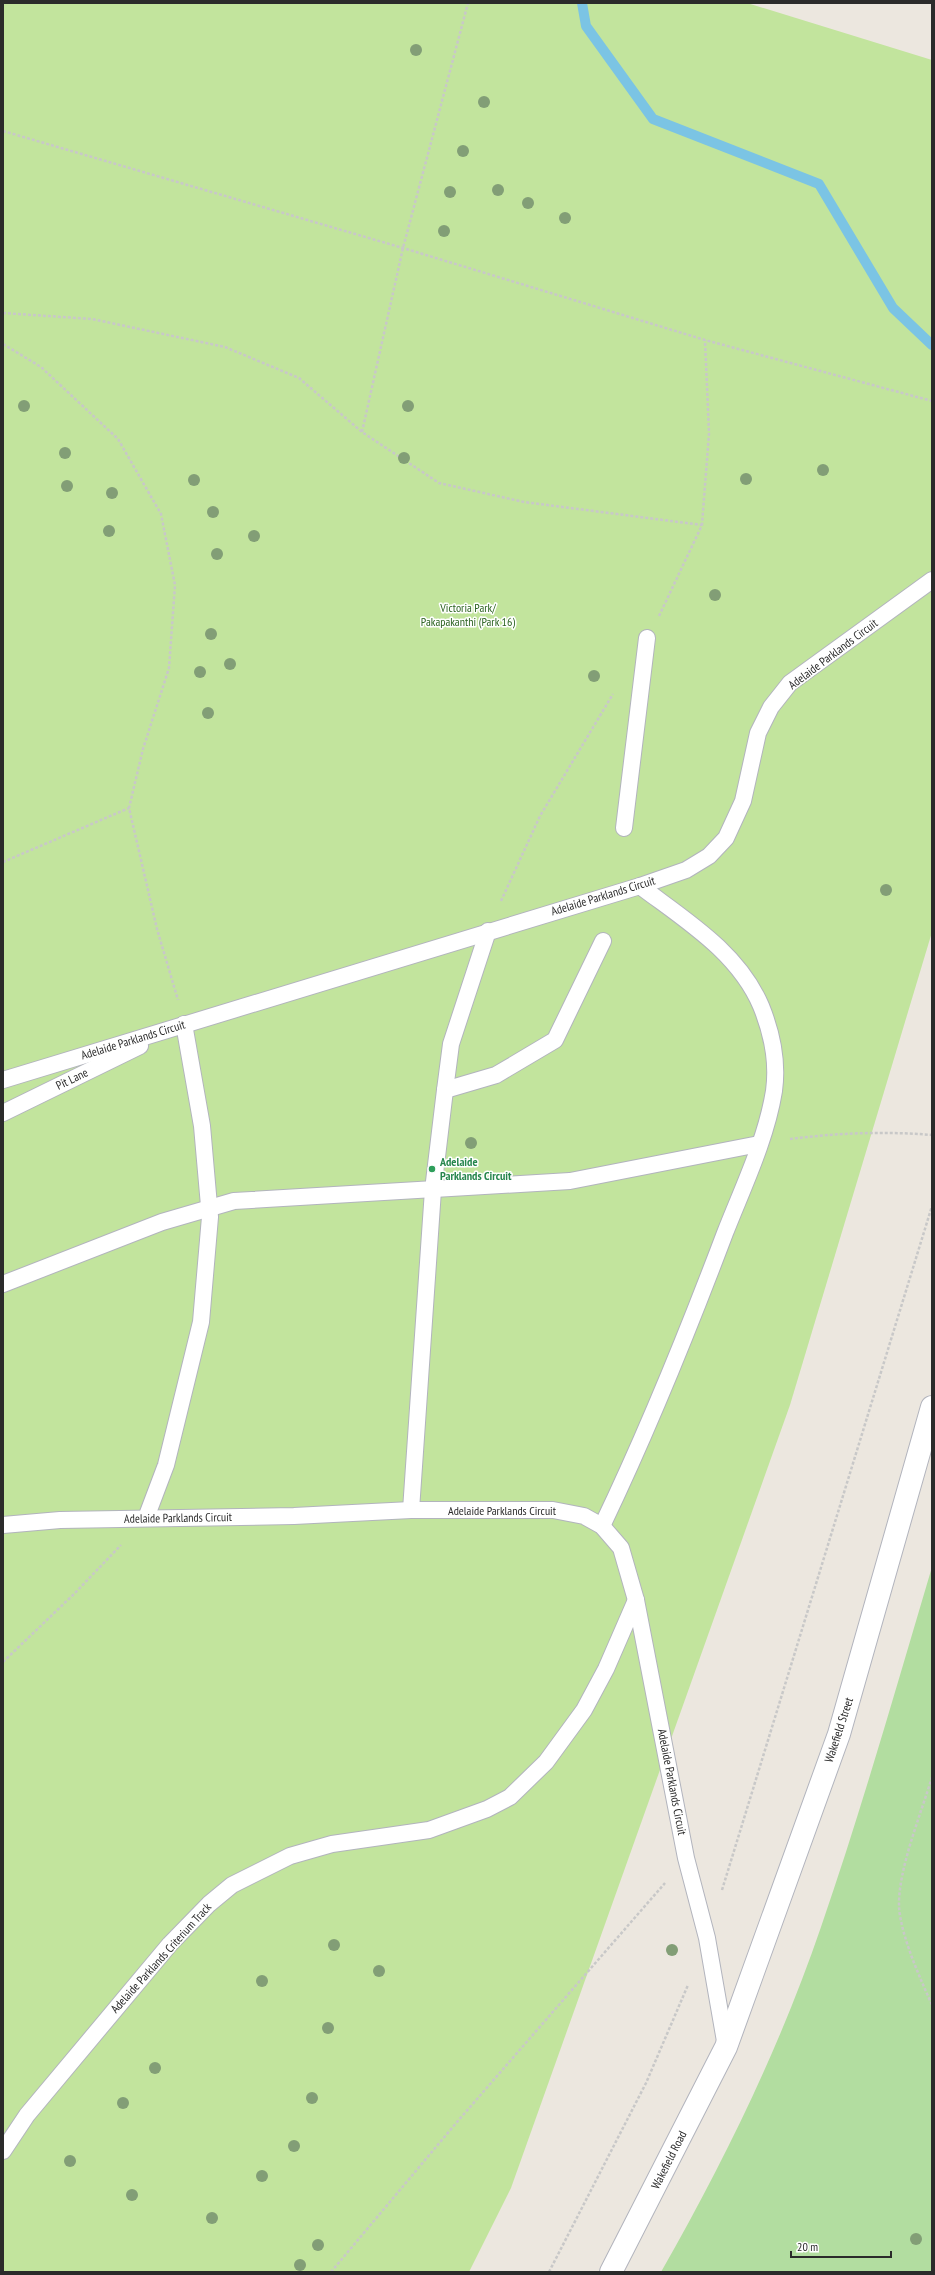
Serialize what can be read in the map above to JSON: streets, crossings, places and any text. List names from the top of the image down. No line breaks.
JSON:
{"streets":{"main road":["Wakefield Street","Wakefield Road"],"lane":["Adelaide Parklands Circuit","Pit Lane","Adelaide Parklands Criterium Track"]},"crossings":[["Adelaide Parklands Circuit","Pit Lane"],["Adelaide Parklands Circuit","Wakefield Street"],["Adelaide Parklands Circuit","Adelaide Parklands Criterium Track"],["Adelaide Parklands Circuit","Wakefield Road"],["Wakefield Street","Wakefield Road"]],"parks":["Victoria Park/ Pakapakanthi (Park 16)"],"places":["Adelaide Parklands Circuit"],"scale_bar":"20 m"}
